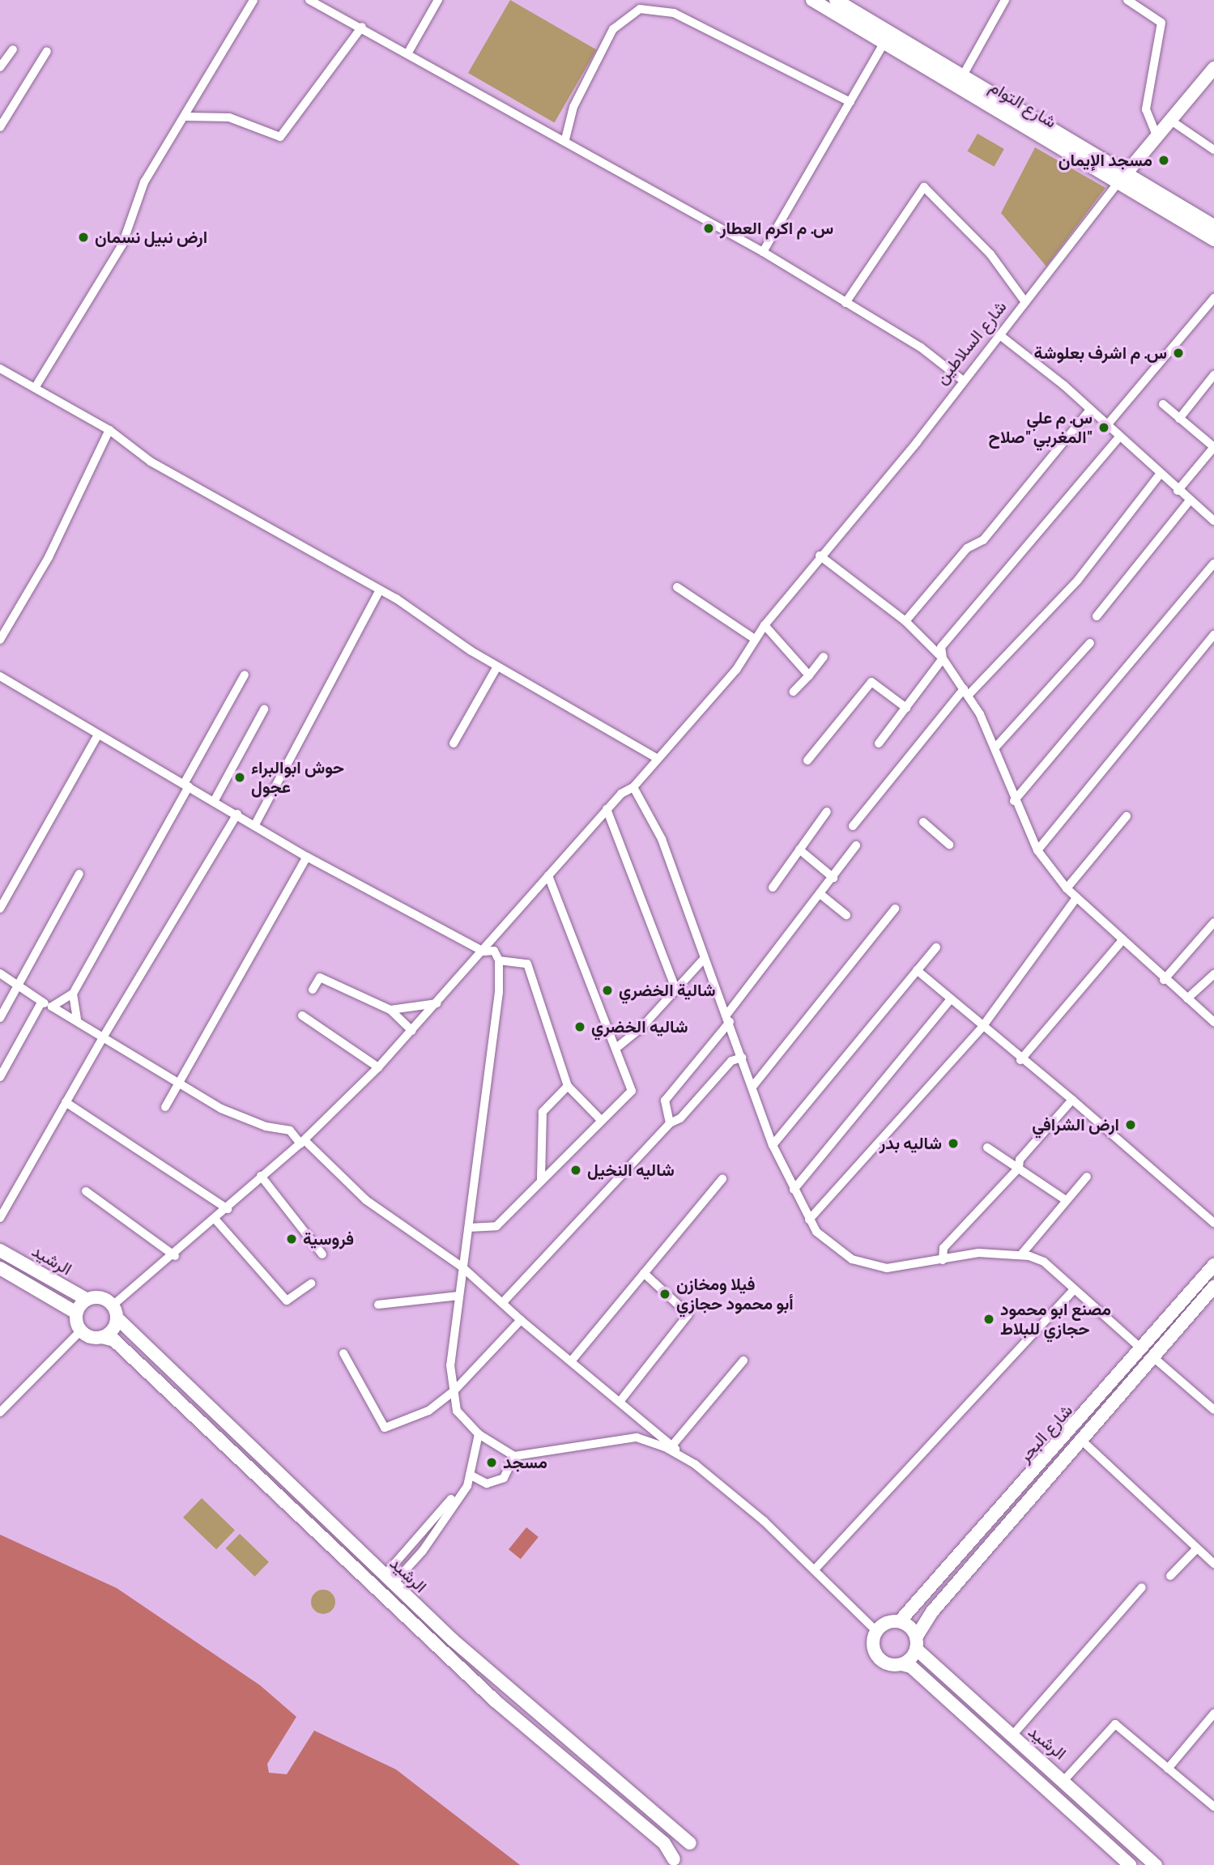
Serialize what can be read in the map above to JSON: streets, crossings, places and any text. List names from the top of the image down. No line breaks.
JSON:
{"streets":{"main road":["شارع التوام","شارع السلاطين","الرشيد","شارع البحر"]},"crossings":[["شارع التوام","شارع السلاطين"],["شارع السلاطين","الرشيد"],["الرشيد","شارع البحر"]],"places":["مسجد الإيمان","س. م اكرم العطار","ارض نبيل نسمان","س. م اشرف بعلوشة","س. م علي المغربي \"صلاح\"","حوش ابوالبراء عجول","شالية الخضري","شاليه الخضري","ارض الشرافي","شاليه بدر","شاليه النخيل","فروسية","فيلا ومخازن أبو محمود حجازي","مصنع ابو محمود حجازي للبلاط","مسجد"]}
